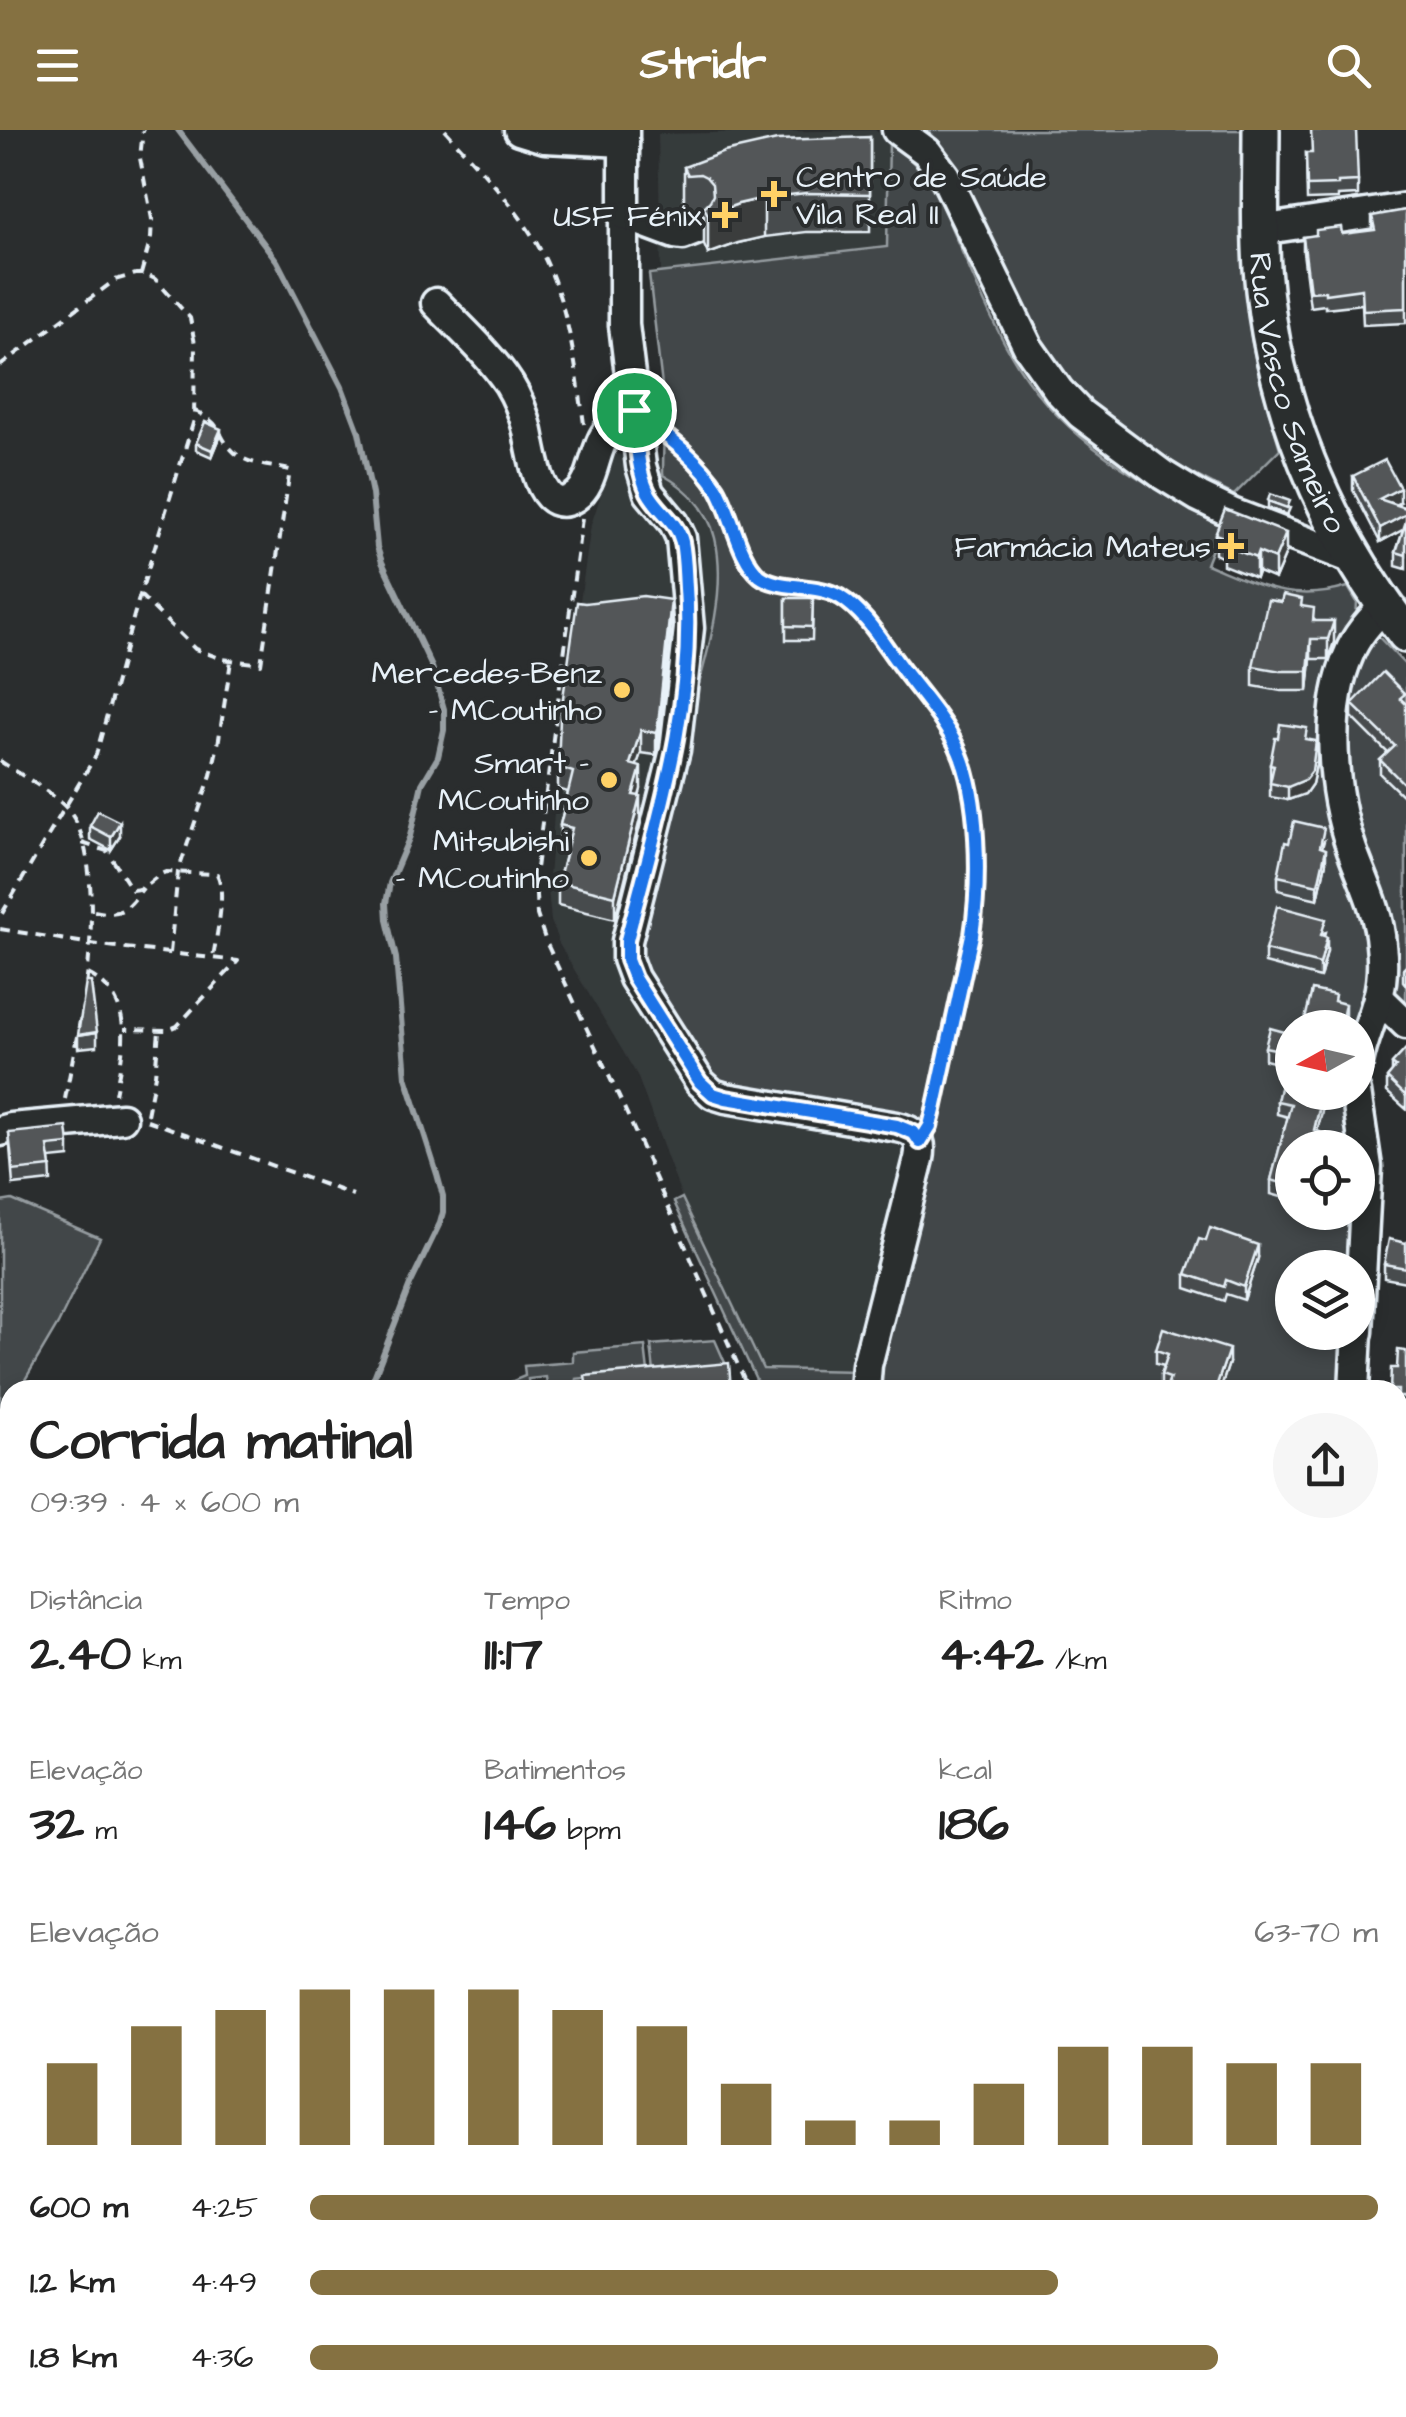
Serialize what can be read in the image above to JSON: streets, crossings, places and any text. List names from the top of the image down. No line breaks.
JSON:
{"streets":{"main road":["Rua Vasco Sameiro"]},"places":{"health":["Centro de Saúde Vila Real II","USF Fénix","Farmácia Mateus"],"other":["Mercedes-Benz - MCoutinho","Smart - MCoutinho","Mitsubishi - MCoutinho"]},"north":"left","page":{"header":"Stridr","heading":["Corrida matinal","09:39 · 4 × 600 m"],"stats":[["Distância","2.40 km"],["Tempo","11:17"],["Ritmo","4:42 /km"],["Elevação","32 m"],["Batimentos","146 bpm"],["kcal","186"]],"chart":["Elevação","63–70 m"],"list":[{"name":"600 m","note":"4:25"},{"name":"1.2 km","note":"4:49"},{"name":"1.8 km","note":"4:36"}]}}
